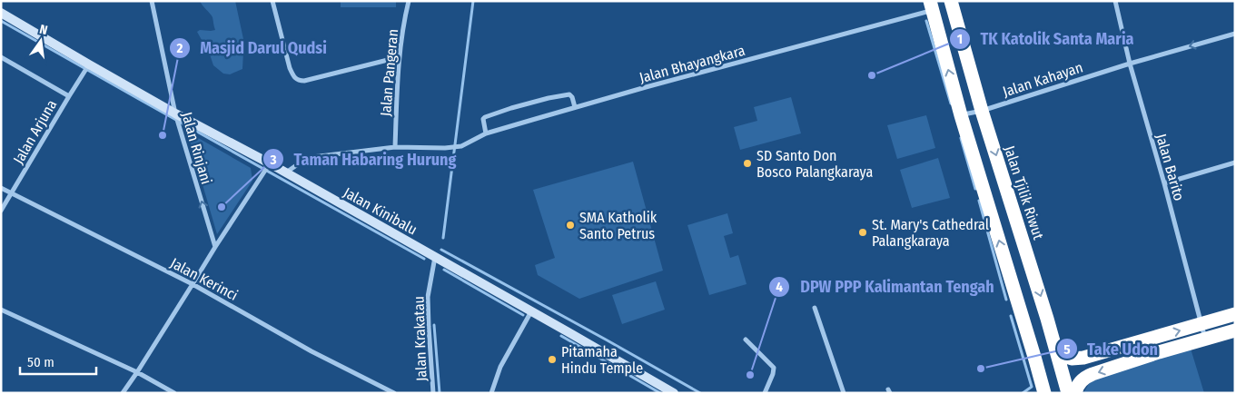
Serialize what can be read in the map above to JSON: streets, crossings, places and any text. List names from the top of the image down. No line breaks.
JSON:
{"streets":{"highway":["Jalan Tjilik Riwut"],"street":["Jalan Bhayangkara","Jalan Pangeran","Jalan Kahayan","Jalan Arjuna","Jalan Rinjani","Jalan Barito","Jalan Kinibalu","Jalan Kerinci","Jalan Krakatau"]},"crossings":[["Jalan Bhayangkara","Jalan Pangeran"],["Jalan Kahayan","Jalan Barito"],["Jalan Kahayan","Jalan Tjilik Riwut"],["Jalan Arjuna","Jalan Kinibalu"],["Jalan Arjuna","Jalan Kerinci"],["Jalan Rinjani","Jalan Kinibalu"],["Jalan Kinibalu","Jalan Krakatau"]],"one_way":["Jalan Kahayan","Jalan Rinjani"],"places":["TK Katolik Santa Maria","Masjid Darul Qudsi","SD Santo Don Bosco Palangkaraya","Taman Habaring Hurung","SMA Katholik Santo Petrus","St. Mary's Cathedral Palangkaraya","Pitamaha Hindu Temple","Take Udon","DPW PPP Kalimantan Tengah"],"scale_bar":"50 m","north":"top"}
